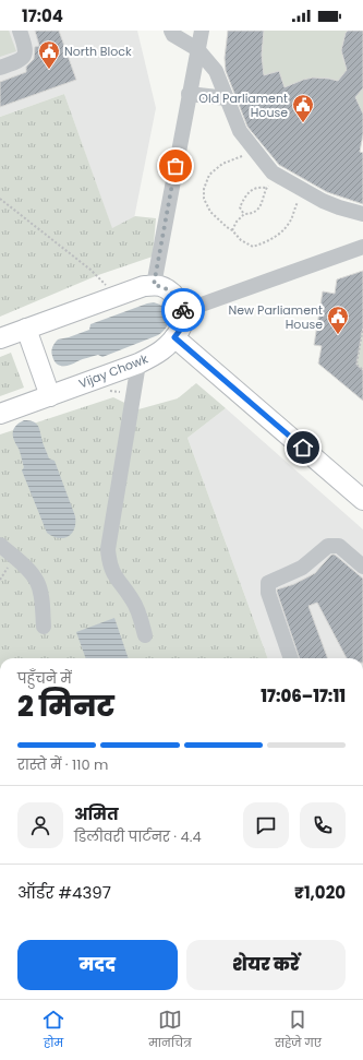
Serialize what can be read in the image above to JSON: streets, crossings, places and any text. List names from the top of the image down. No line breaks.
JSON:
{"streets":{"main road":["Vijay Chowk"]},"places":{"public building":["North Block","Old Parliament House","New Parliament House"]},"page":{"status":"17:04","heading":["2 मिनट","पहुँचने में","17:06–17:11"],"panel":["अमित","डिलीवरी पार्टनर · 4.4","ऑर्डर #4397","₹1,020"],"bar":"रास्ते में · 110 m","buttons":["मदद","शेयर करें"],"tabs":["होम","मानचित्र","सहेजे गए"]}}
